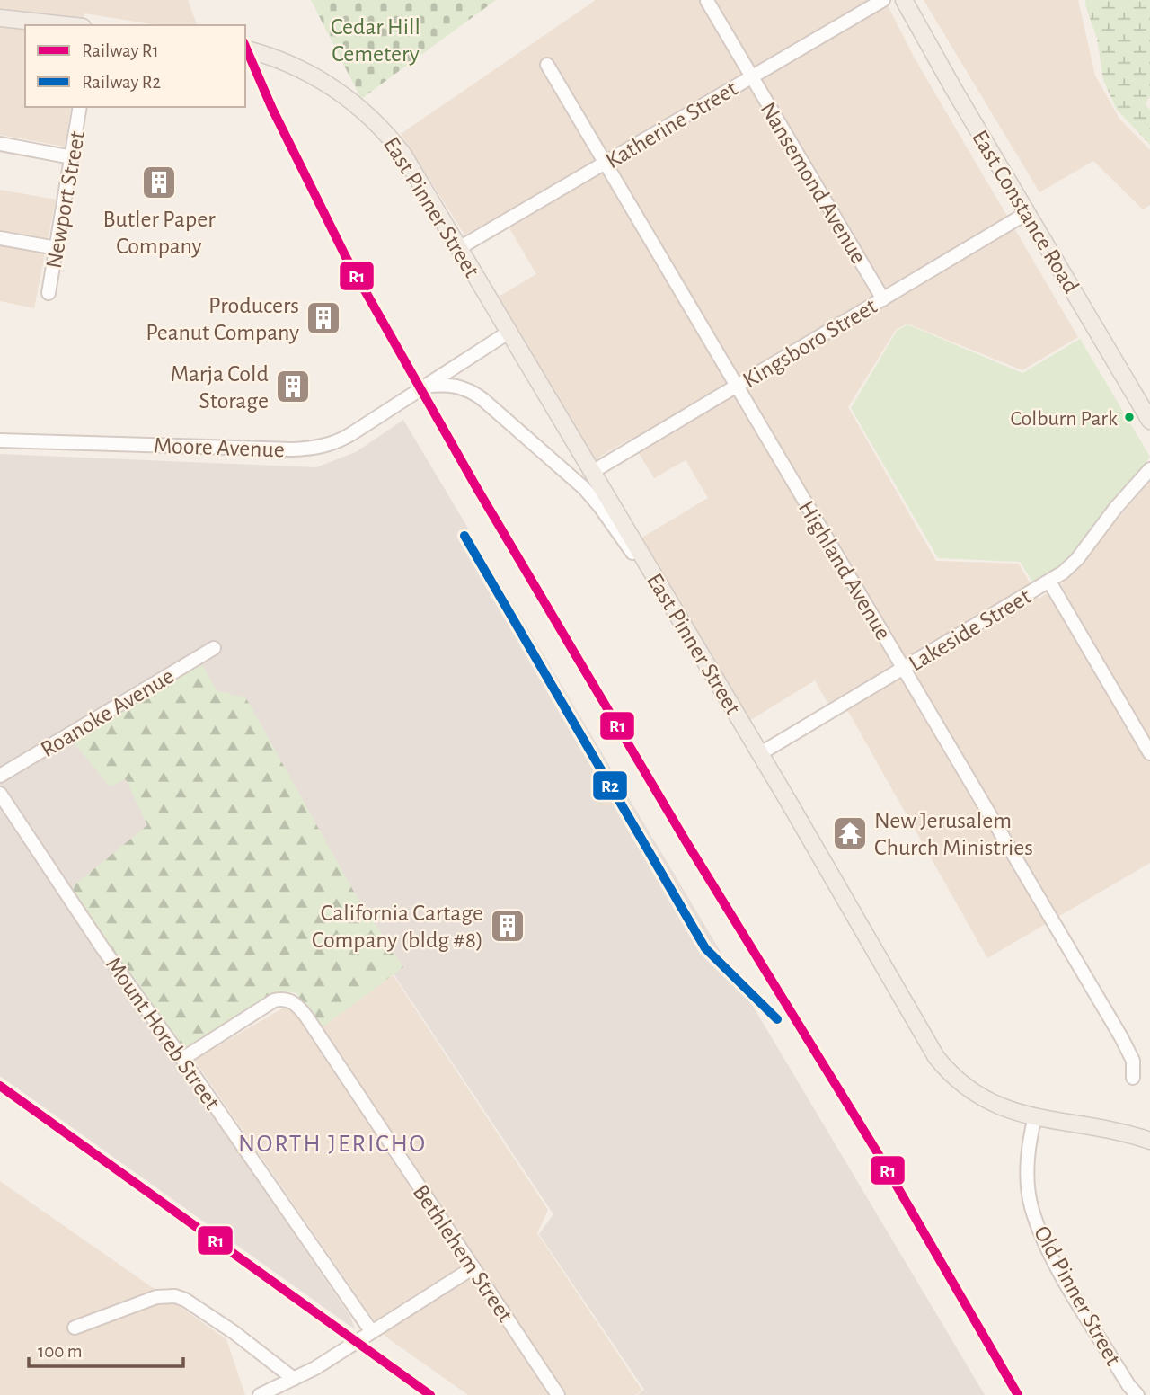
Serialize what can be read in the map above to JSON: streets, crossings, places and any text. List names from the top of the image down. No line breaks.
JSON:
{"streets":{"main road":["East Pinner Street","East Constance Road"],"street":["Katherine Street","Nansemond Avenue","Newport Street","Kingsboro Street","Moore Avenue","Highland Avenue","Lakeside Street","Roanoke Avenue","Mount Horeb Street","Bethlehem Street","Old Pinner Street"]},"crossings":[["Katherine Street","Nansemond Avenue"],["Katherine Street","East Pinner Street"],["Katherine Street","Highland Avenue"],["Nansemond Avenue","Kingsboro Street"],["East Pinner Street","Kingsboro Street"],["East Pinner Street","Moore Avenue"],["East Pinner Street","Lakeside Street"],["East Pinner Street","Old Pinner Street"],["East Constance Road","Kingsboro Street"],["Kingsboro Street","Highland Avenue"],["Highland Avenue","Lakeside Street"],["Mount Horeb Street","Bethlehem Street"]],"districts":["NORTH JERICHO"],"parks":["Cedar Hill Cemetery"],"places":{"building":["Butler Paper Company","Producers Peanut Company","Marja Cold Storage","California Cartage Company (bldg #8)"],"other":["Colburn Park"],"temple":["New Jerusalem Church Ministries"]},"lines":["rail line R1","rail line R2"],"legend":["Railway R1","Railway R2"],"scale_bar":"100 m"}
